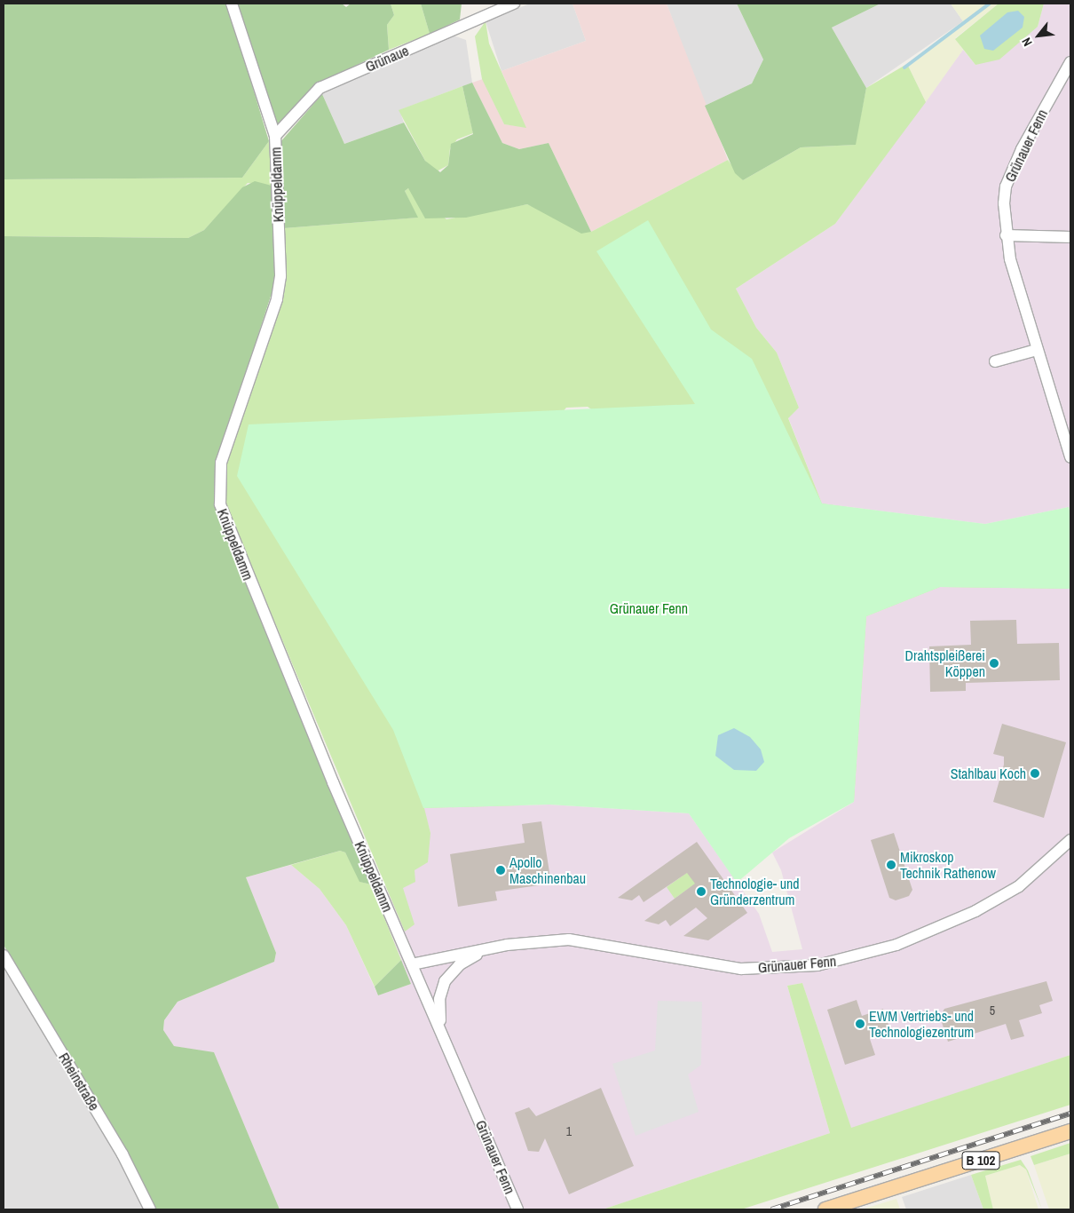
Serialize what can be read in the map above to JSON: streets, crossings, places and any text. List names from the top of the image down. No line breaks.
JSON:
{"streets":{"main road":["B 102"],"street":["Grünaue","Grünauer Fenn","Knüppeldamm","Rheinstraße"]},"crossings":[["Grünaue","Knüppeldamm"],["Grünauer Fenn","Knüppeldamm"]],"parks":["Grünauer Fenn"],"places":["Drahtspleißerei Köppen","Stahlbau Koch","Mikroskop Technik Rathenow","Apollo Maschinenbau","Technologie- und Gründerzentrum","EWM Vertriebs- und Technologiezentrum"],"house_numbers":["5","1"],"north":"bottom left"}
